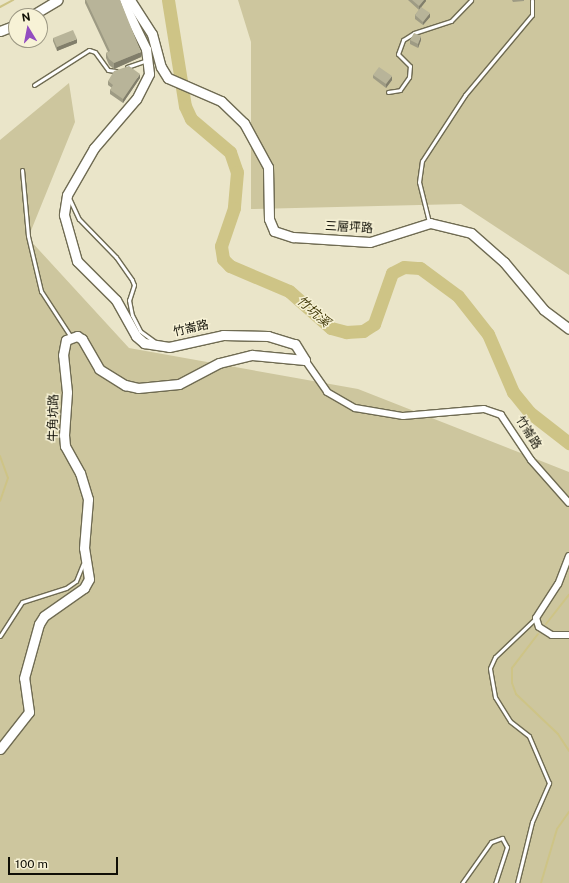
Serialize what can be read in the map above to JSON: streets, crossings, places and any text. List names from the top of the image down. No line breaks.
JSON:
{"streets":{"street":["三層坪路","竹崙路","牛角坑路"]},"water":["竹坑溪"],"scale_bar":"100 m","north":"top"}
